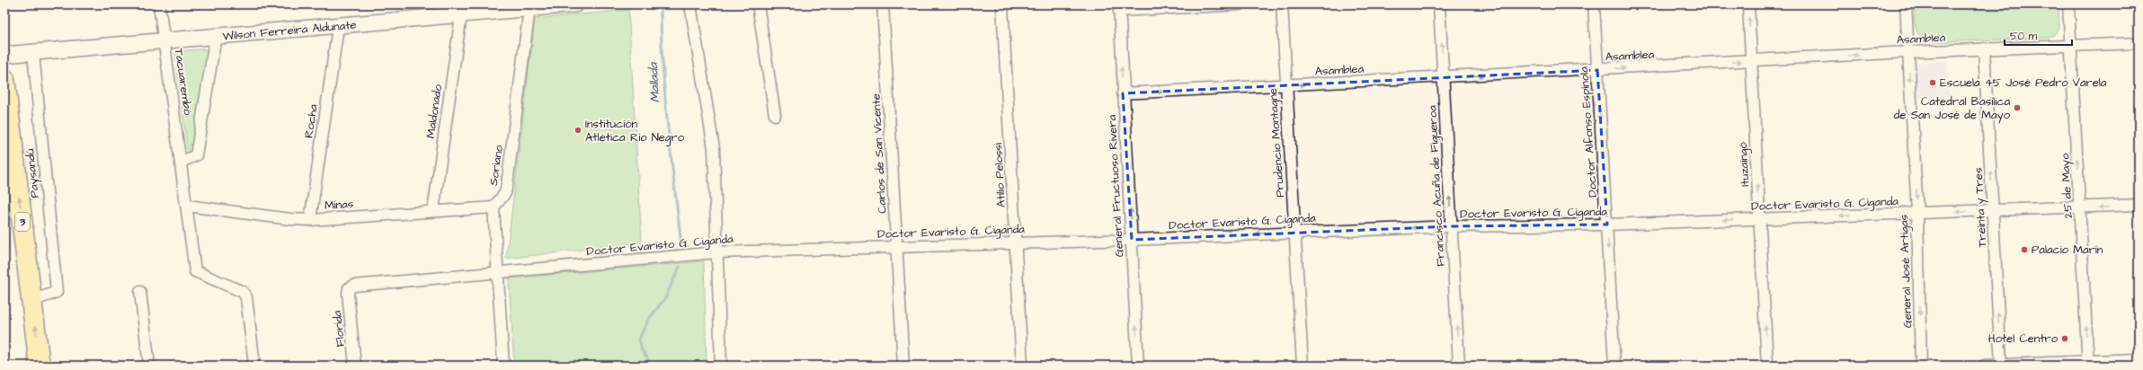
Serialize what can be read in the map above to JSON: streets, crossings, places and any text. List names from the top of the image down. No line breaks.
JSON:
{"streets":{"highway":["3"],"street":["Wilson Ferreira Aldunate","Asamblea","Tacuarembó","Maldonado","Rocha","Doctor Alfonso Espínola","Prudencio Montagne","Carlos de San Vicente","Ituzaingó","Soriano","Paysandú","Atilio Pelossi","General Fructuoso Rivera","Francisco Acuña de Figueroa","25 de Mayo","Doctor Evaristo G. Ciganda","Minas","Treinta y Tres","General José Artigas","Florida"]},"crossings":[["Wilson Ferreira Aldunate","Tacuarembó"],["Wilson Ferreira Aldunate","Maldonado"],["Wilson Ferreira Aldunate","Rocha"],["Wilson Ferreira Aldunate","Soriano"],["Wilson Ferreira Aldunate","Paysandú"],["Asamblea","Doctor Alfonso Espínola"],["Asamblea","Prudencio Montagne"],["Asamblea","Ituzaingó"],["Asamblea","General Fructuoso Rivera"],["Asamblea","Francisco Acuña de Figueroa"],["Asamblea","25 de Mayo"],["Asamblea","Treinta y Tres"],["Asamblea","General José Artigas"],["Tacuarembó","Minas"],["Maldonado","Minas"],["Rocha","Minas"],["Doctor Alfonso Espínola","Doctor Evaristo G. Ciganda"],["Prudencio Montagne","Doctor Evaristo G. Ciganda"],["Carlos de San Vicente","Doctor Evaristo G. Ciganda"],["Ituzaingó","Doctor Evaristo G. Ciganda"],["Soriano","Minas"],["Paysandú","3"],["Atilio Pelossi","Doctor Evaristo G. Ciganda"],["General Fructuoso Rivera","Doctor Evaristo G. Ciganda"],["Francisco Acuña de Figueroa","Doctor Evaristo G. Ciganda"],["25 de Mayo","Doctor Evaristo G. Ciganda"],["Doctor Evaristo G. Ciganda","Treinta y Tres"],["Doctor Evaristo G. Ciganda","General José Artigas"],["Doctor Evaristo G. Ciganda","Florida"]],"one_way":["Asamblea","Doctor Alfonso Espínola","Ituzaingó","General Fructuoso Rivera","Francisco Acuña de Figueroa","25 de Mayo","Doctor Evaristo G. Ciganda","Treinta y Tres","General José Artigas"],"water":["Mallada"],"places":["Escuela 45 José Pedro Varela","Catedral Basílica de San José de Mayo","Institución Atlética Río Negro","Palacio Marín","Hotel Centro"],"scale_bar":"50 m"}
